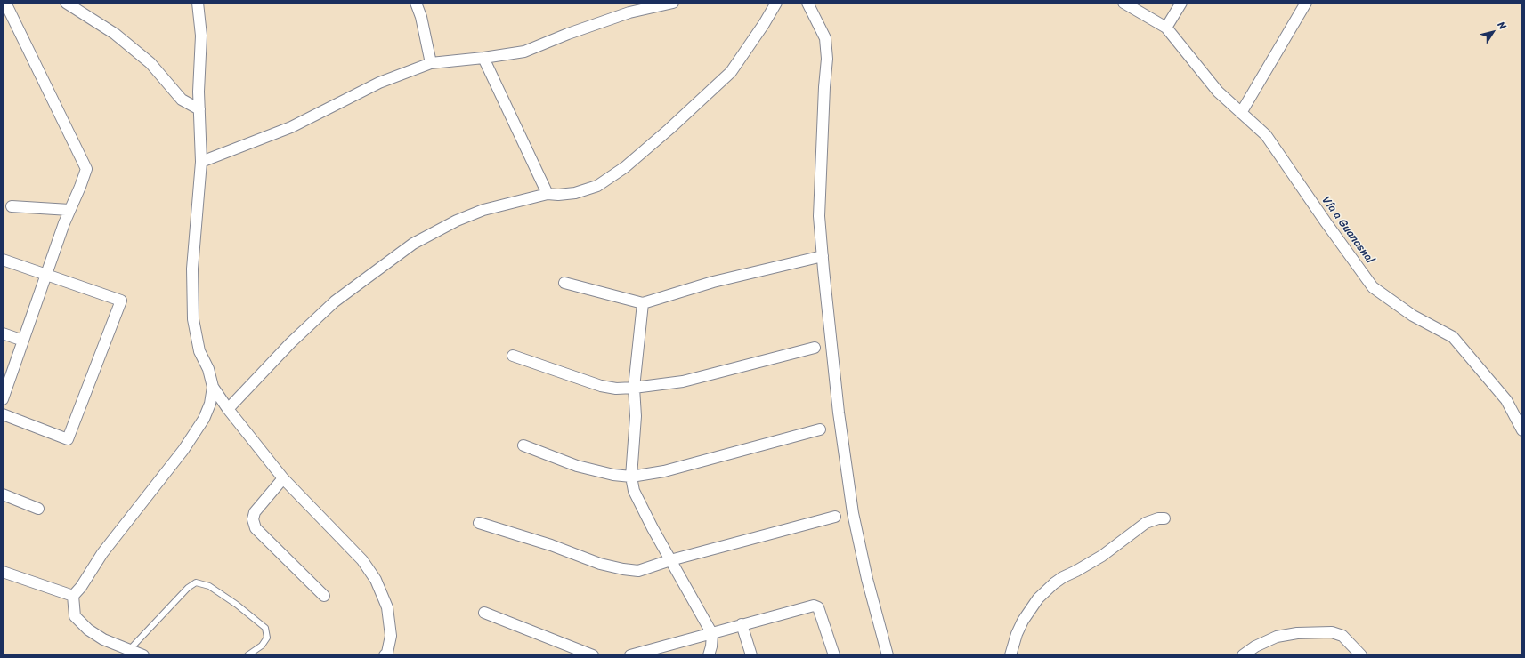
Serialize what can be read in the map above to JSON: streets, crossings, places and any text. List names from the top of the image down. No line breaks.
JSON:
{"streets":{"street":["Vía a Guanasnal"]},"north":"top right"}
